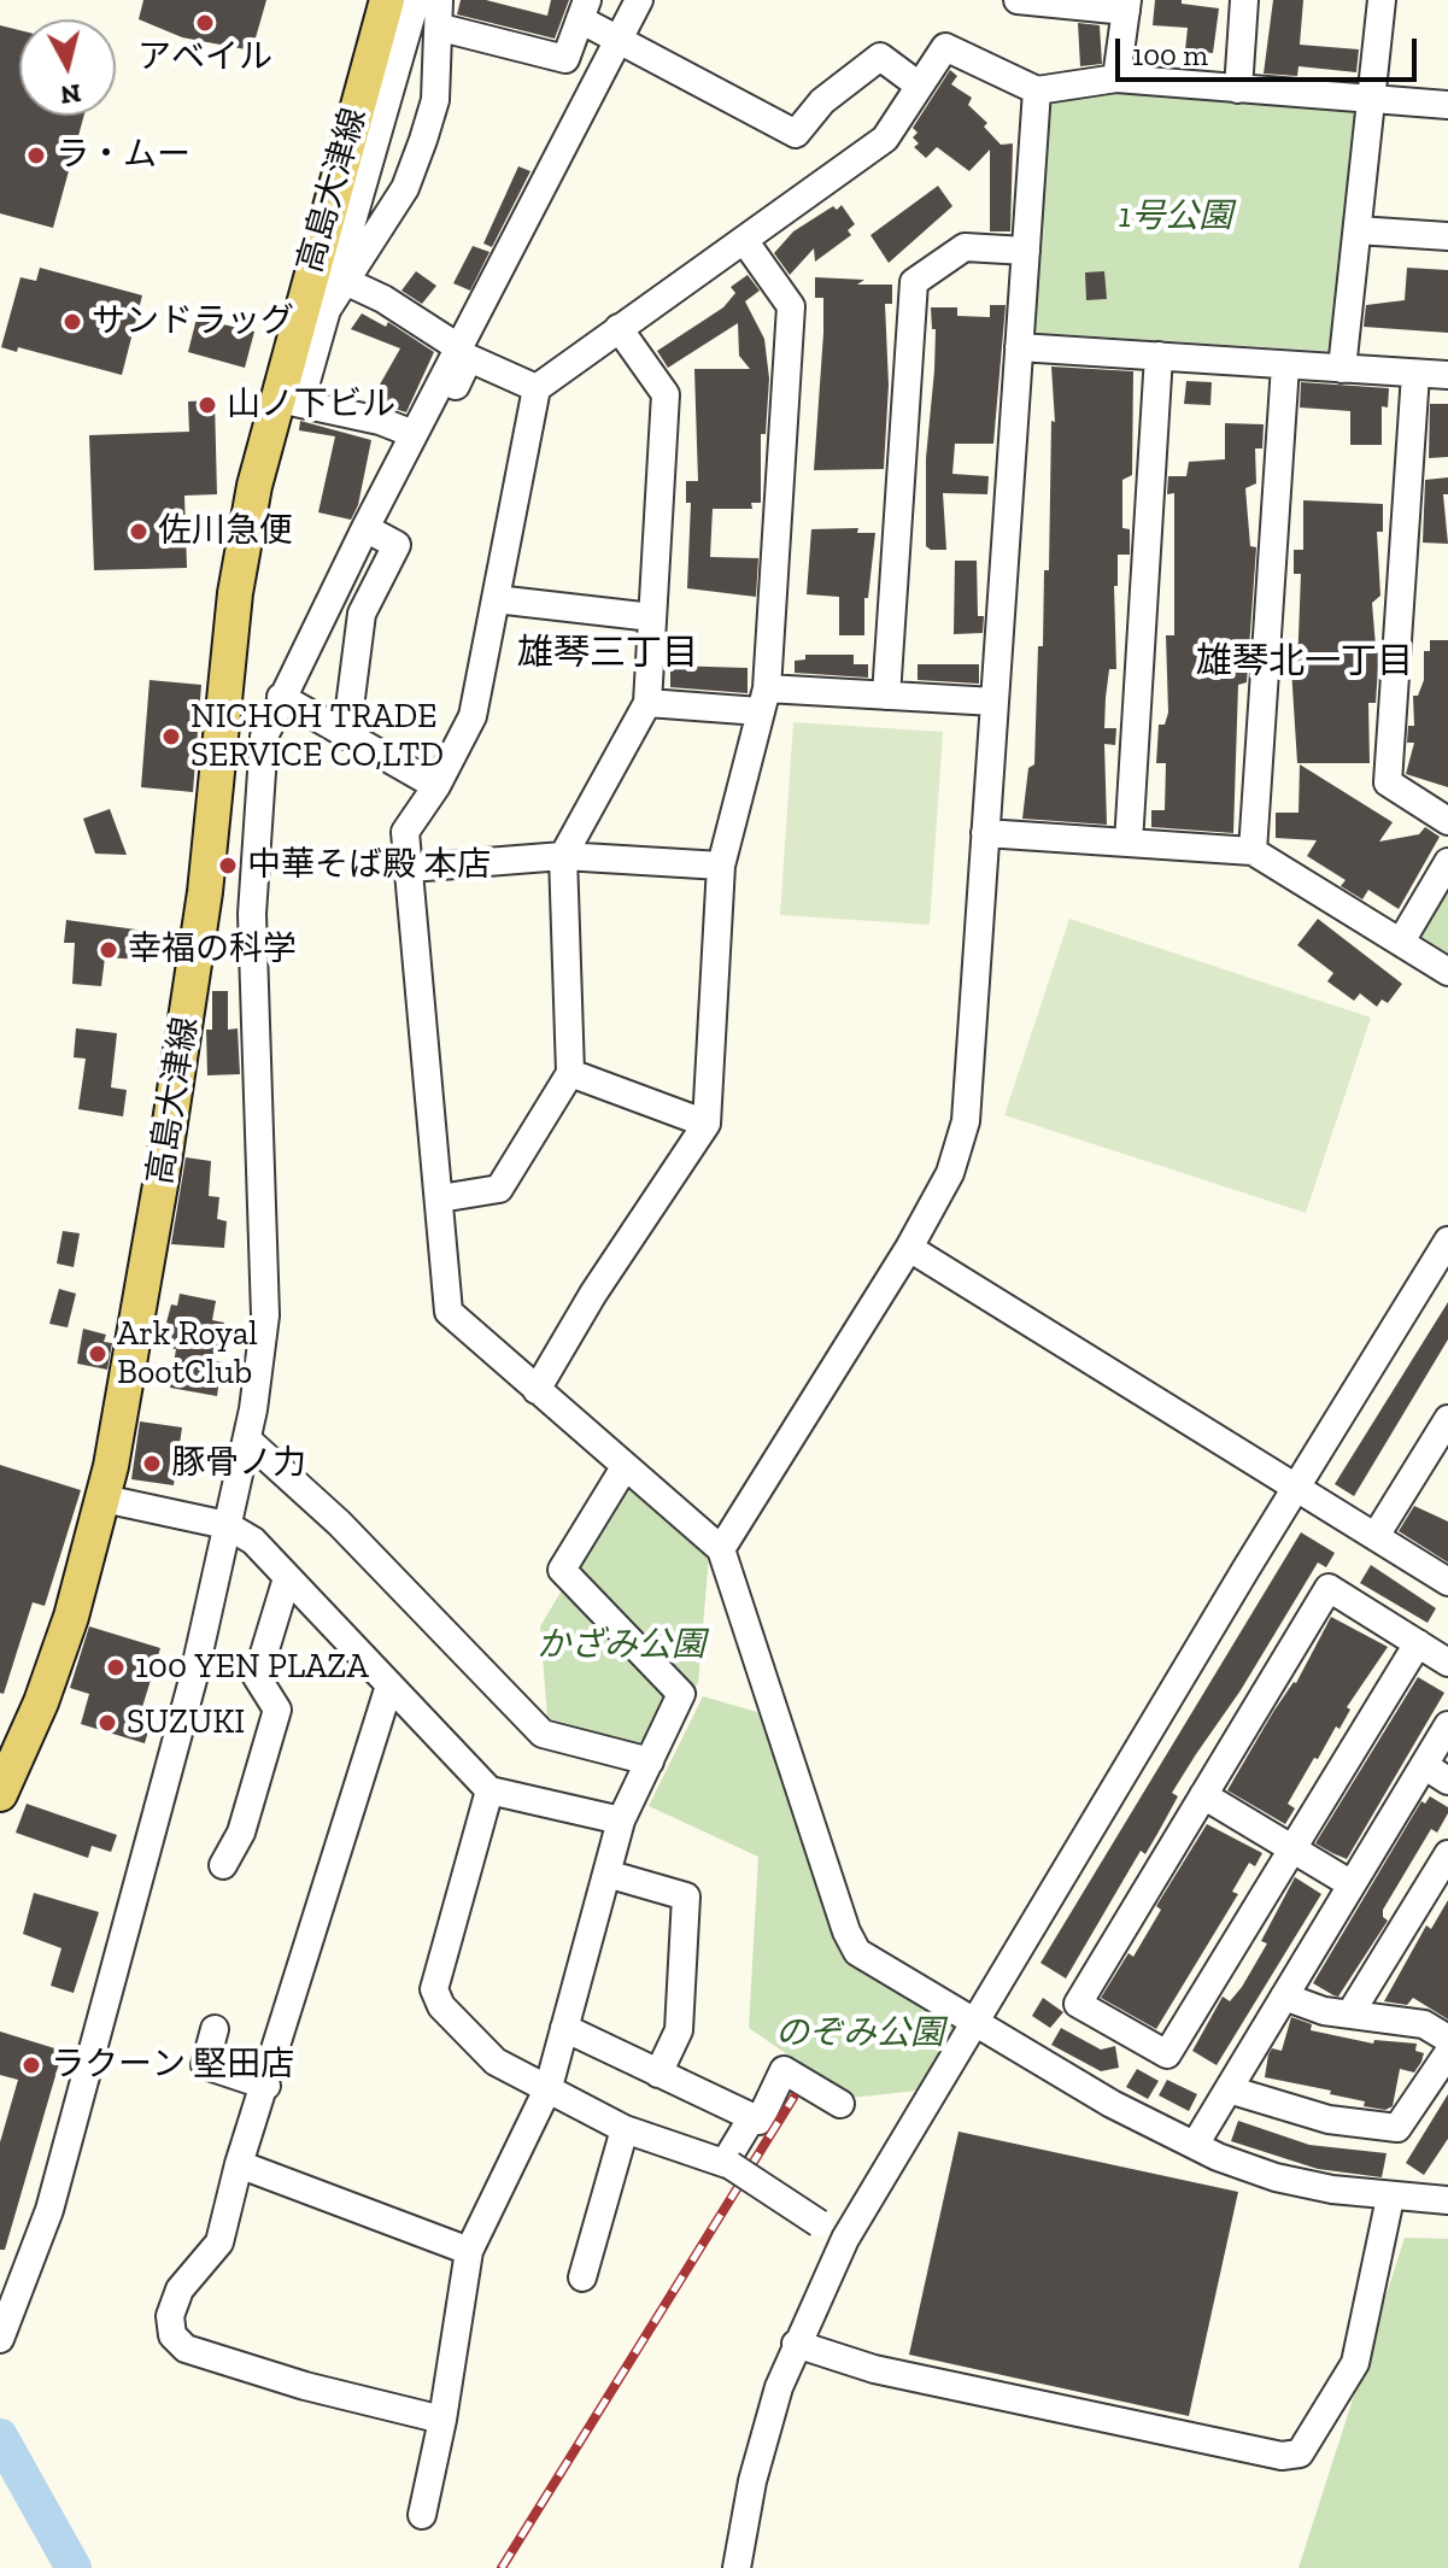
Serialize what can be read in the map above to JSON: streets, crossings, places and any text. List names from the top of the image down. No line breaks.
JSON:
{"streets":{"main road":["高島大津線"]},"districts":["雄琴三丁目","雄琴北一丁目"],"parks":["1号公園","かざみ公園","のぞみ公園"],"places":["アベイル","ラ・ムー","サンドラッグ","山ノ下ビル","佐川急便","NICHOH TRADE SERVICE CO,LTD","中華そば殿 本店","幸福の科学","Ark Royal BootClub","豚骨ノ力","100 YEN PLAZA","SUZUKI","ラクーン 堅田店"],"scale_bar":"100 m","north":"bottom"}
